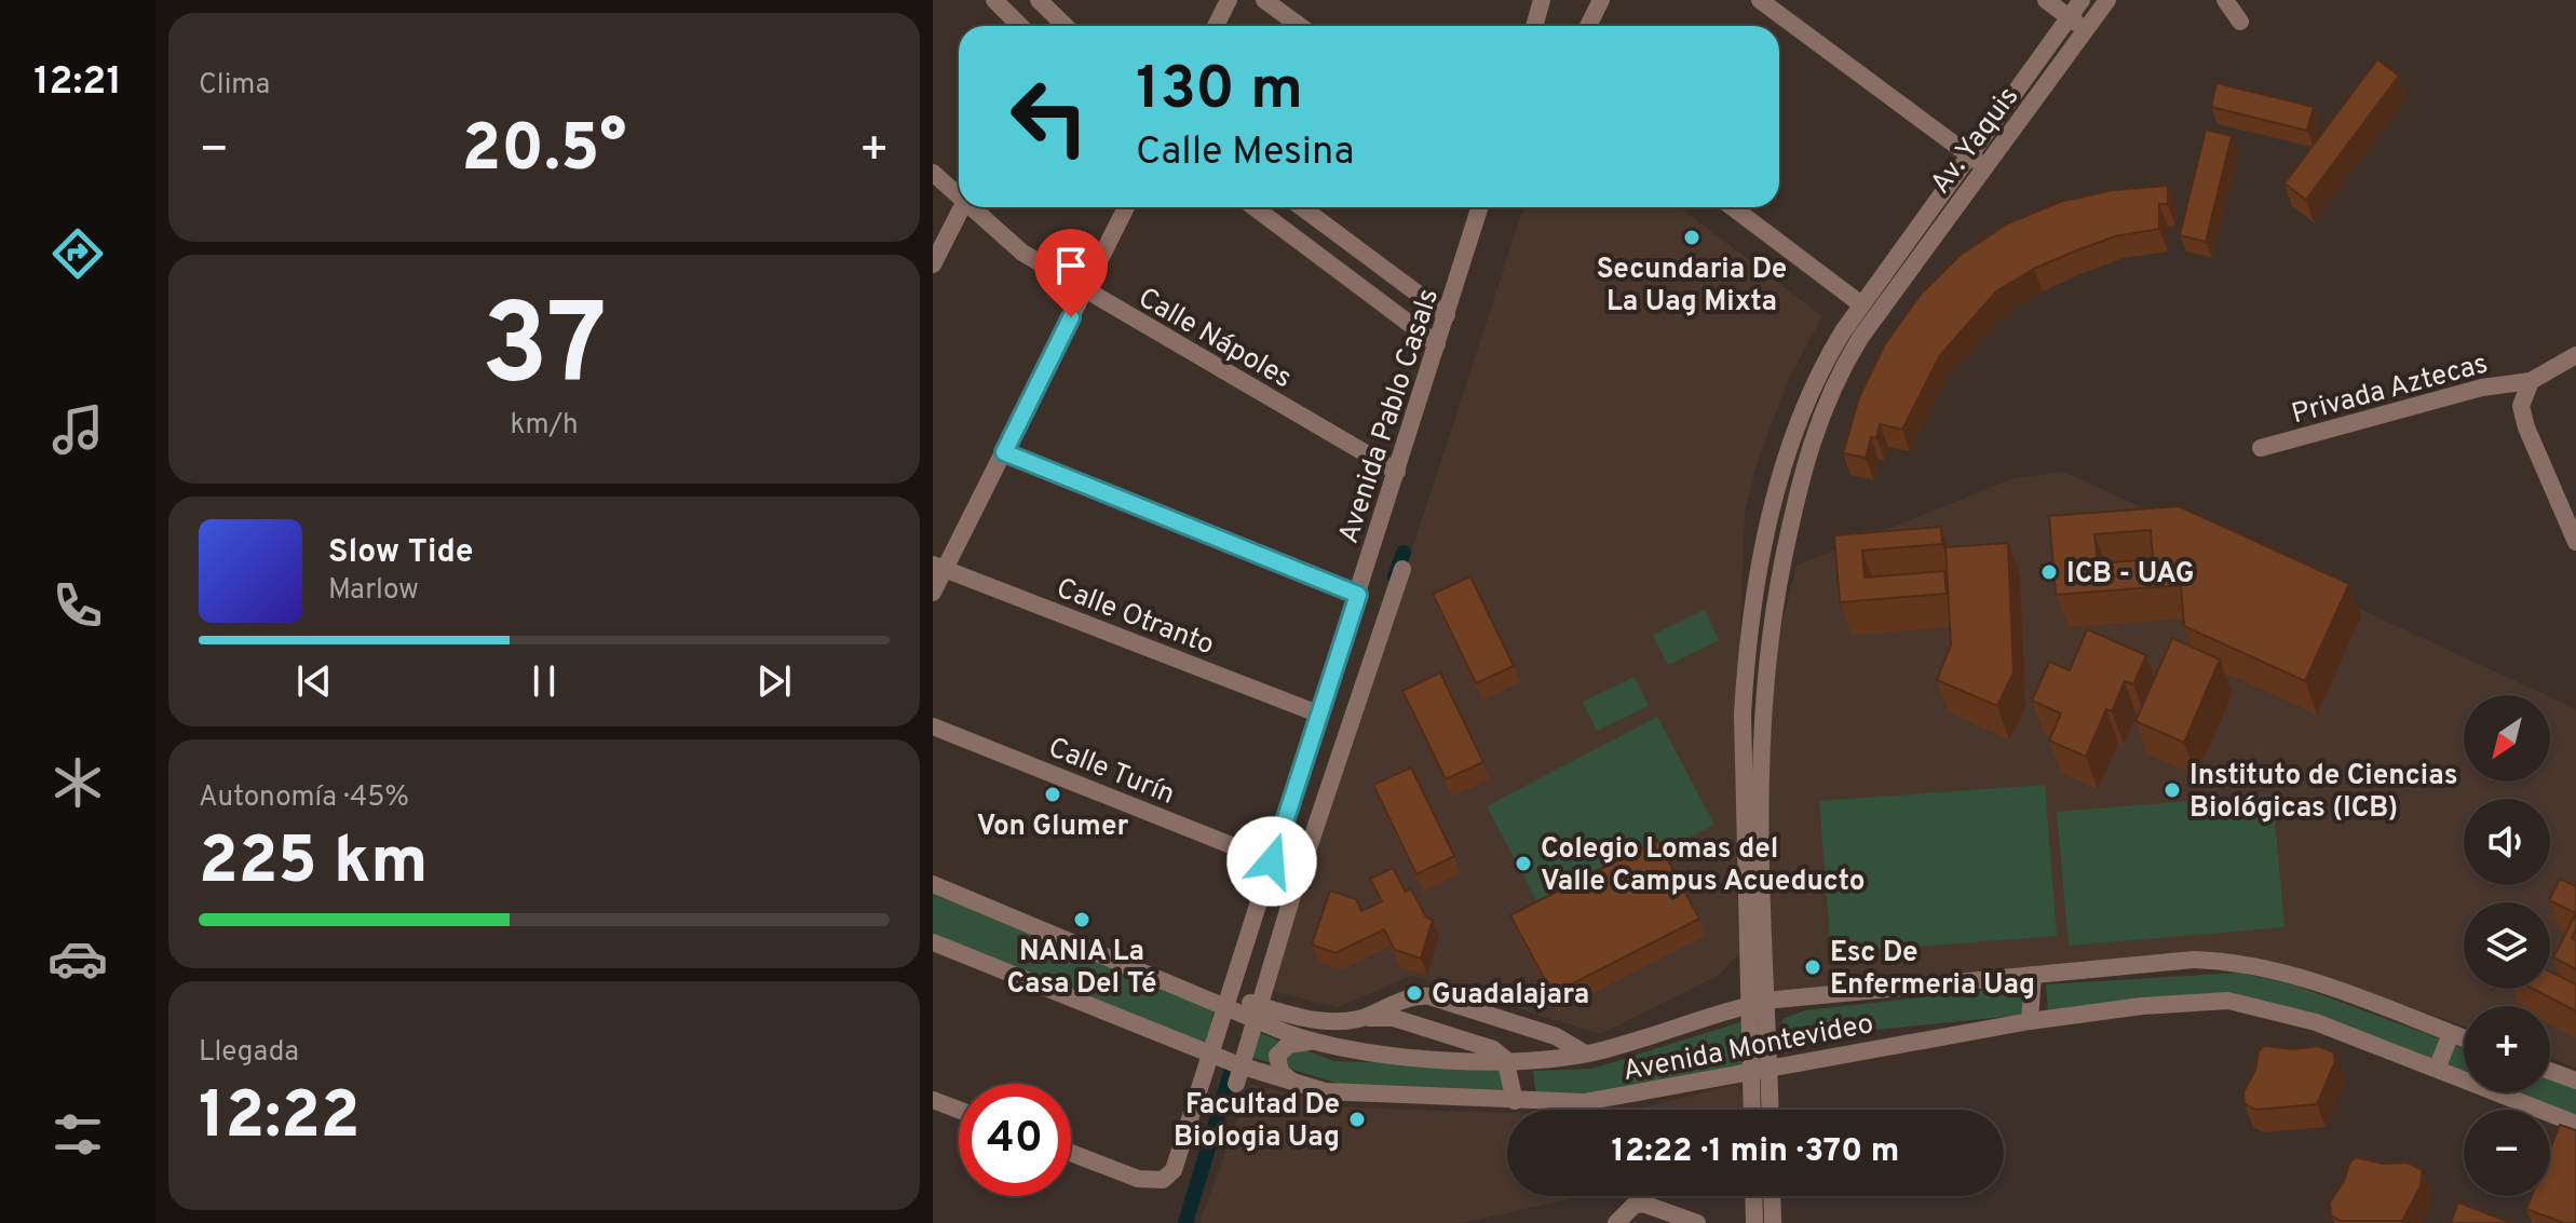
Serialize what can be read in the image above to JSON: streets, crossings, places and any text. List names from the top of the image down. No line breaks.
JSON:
{"streets":{"street":["Av. Yaquis","Calle Nápoles","Privada Aztecas","Avenida Pablo Casals","Calle Otranto","Calle Turín","Avenida Montevideo"]},"crossings":[["Av. Yaquis","Avenida Montevideo"],["Calle Nápoles","Avenida Pablo Casals"],["Avenida Pablo Casals","Calle Otranto"],["Avenida Pablo Casals","Calle Turín"],["Avenida Pablo Casals","Avenida Montevideo"]],"places":["Secundaria De La Uag Mixta","ICB - UAG","Instituto de Ciencias Biológicas (ICB)","Von Glumer","Colegio Lomas del Valle Campus Acueducto","NANIA La Casa Del Té","Esc De Enfermeria Uag","Guadalajara","Facultad De Biologia Uag"],"north":"bottom left","page":{"tabs":"12:21","tile":["Clima",["37","km/h"],["Autonomía · 45%","225 km"],["Llegada","12:22"]],"turn":["130 m","Calle Mesina"],"heat":["−","20.5°","+"],"song":["Slow Tide","Marlow"],"map_buttons":["+","−"],"limit":"40","trip":"12:22 · 1 min · 370 m"}}
